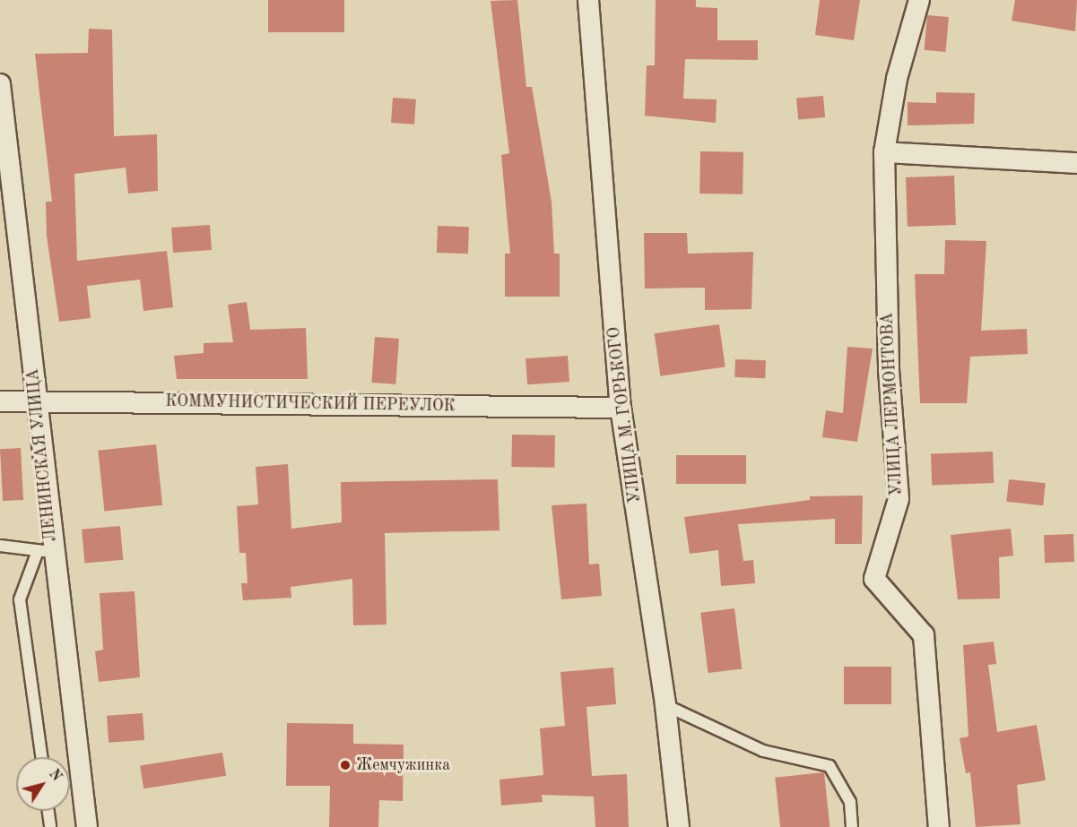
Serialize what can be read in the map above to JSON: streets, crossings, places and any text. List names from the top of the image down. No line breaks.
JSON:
{"streets":{"street":["КОММУНИСТИЧЕСКИЙ ПЕРЕУЛОК","УЛИЦА ЛЕРМОНТОВА","УЛИЦА М. ГОРЬКОГО","ЛЕНИНСКАЯ УЛИЦА"]},"crossings":[["КОММУНИСТИЧЕСКИЙ ПЕРЕУЛОК","УЛИЦА М. ГОРЬКОГО"],["КОММУНИСТИЧЕСКИЙ ПЕРЕУЛОК","ЛЕНИНСКАЯ УЛИЦА"]],"places":["Жемчужинка"],"north":"top right"}
